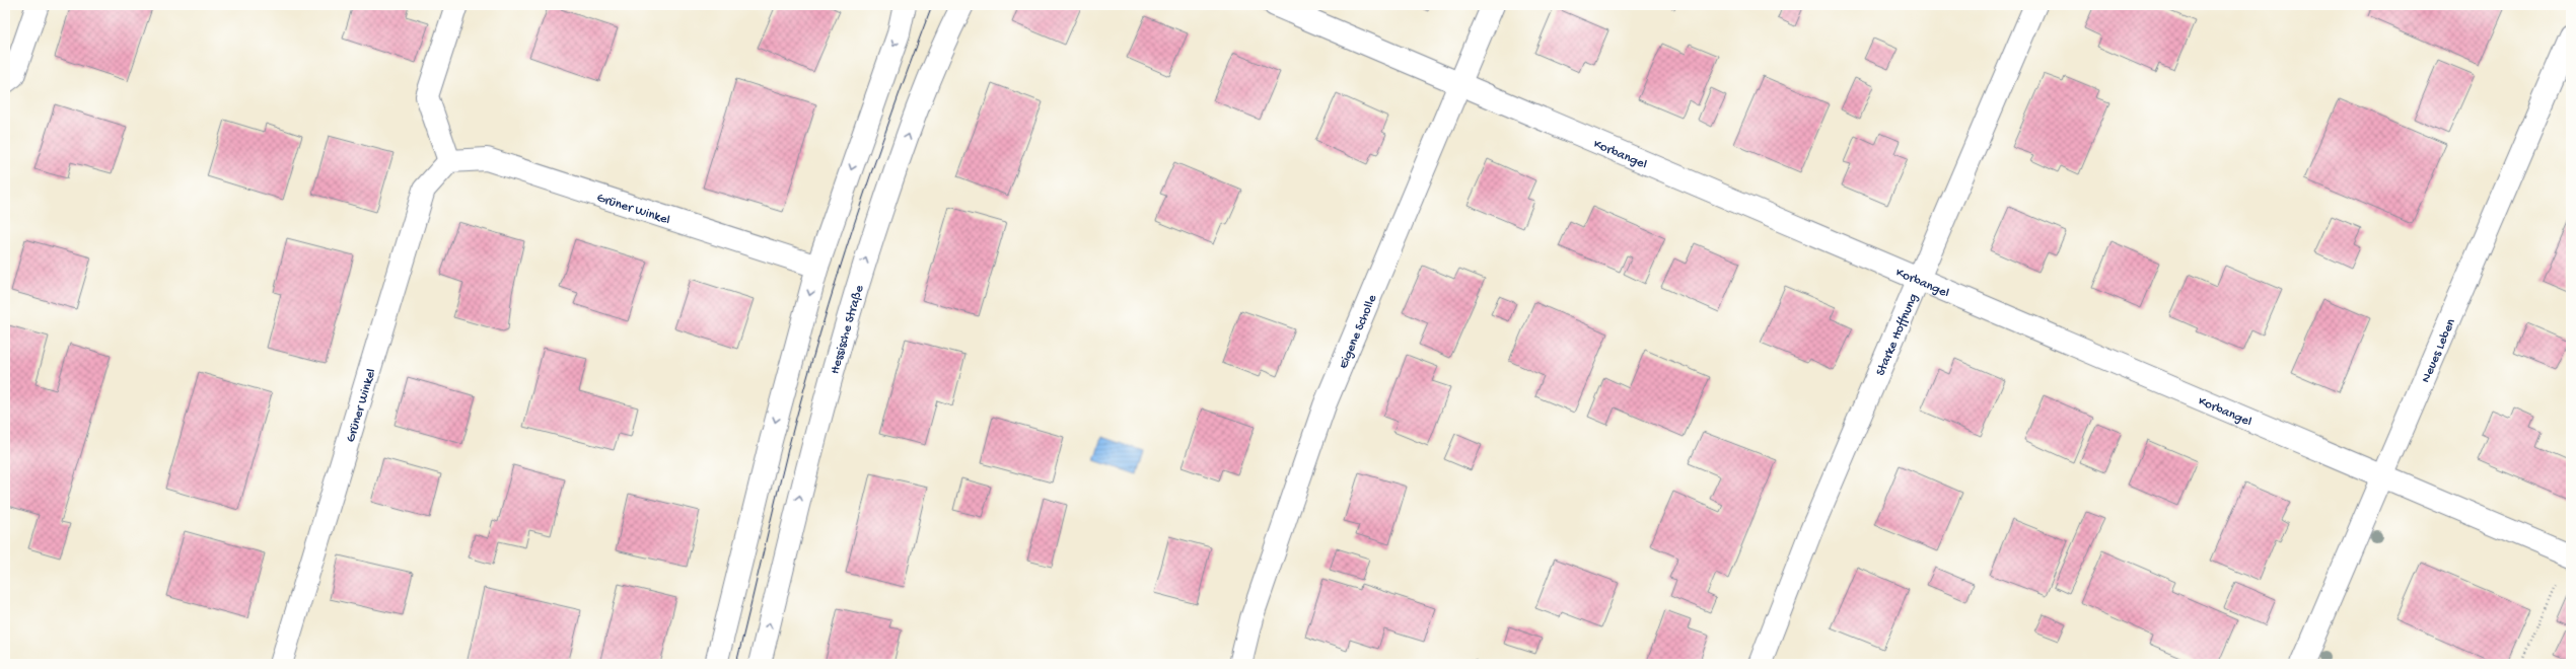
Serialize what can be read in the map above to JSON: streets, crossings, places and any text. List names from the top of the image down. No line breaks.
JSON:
{"streets":{"street":["Korbangel","Grüner Winkel","Hessische Straße","Eigene Scholle","Starke Hoffnung","Neues Leben"]},"crossings":[["Korbangel","Eigene Scholle"],["Korbangel","Starke Hoffnung"],["Korbangel","Neues Leben"]]}
